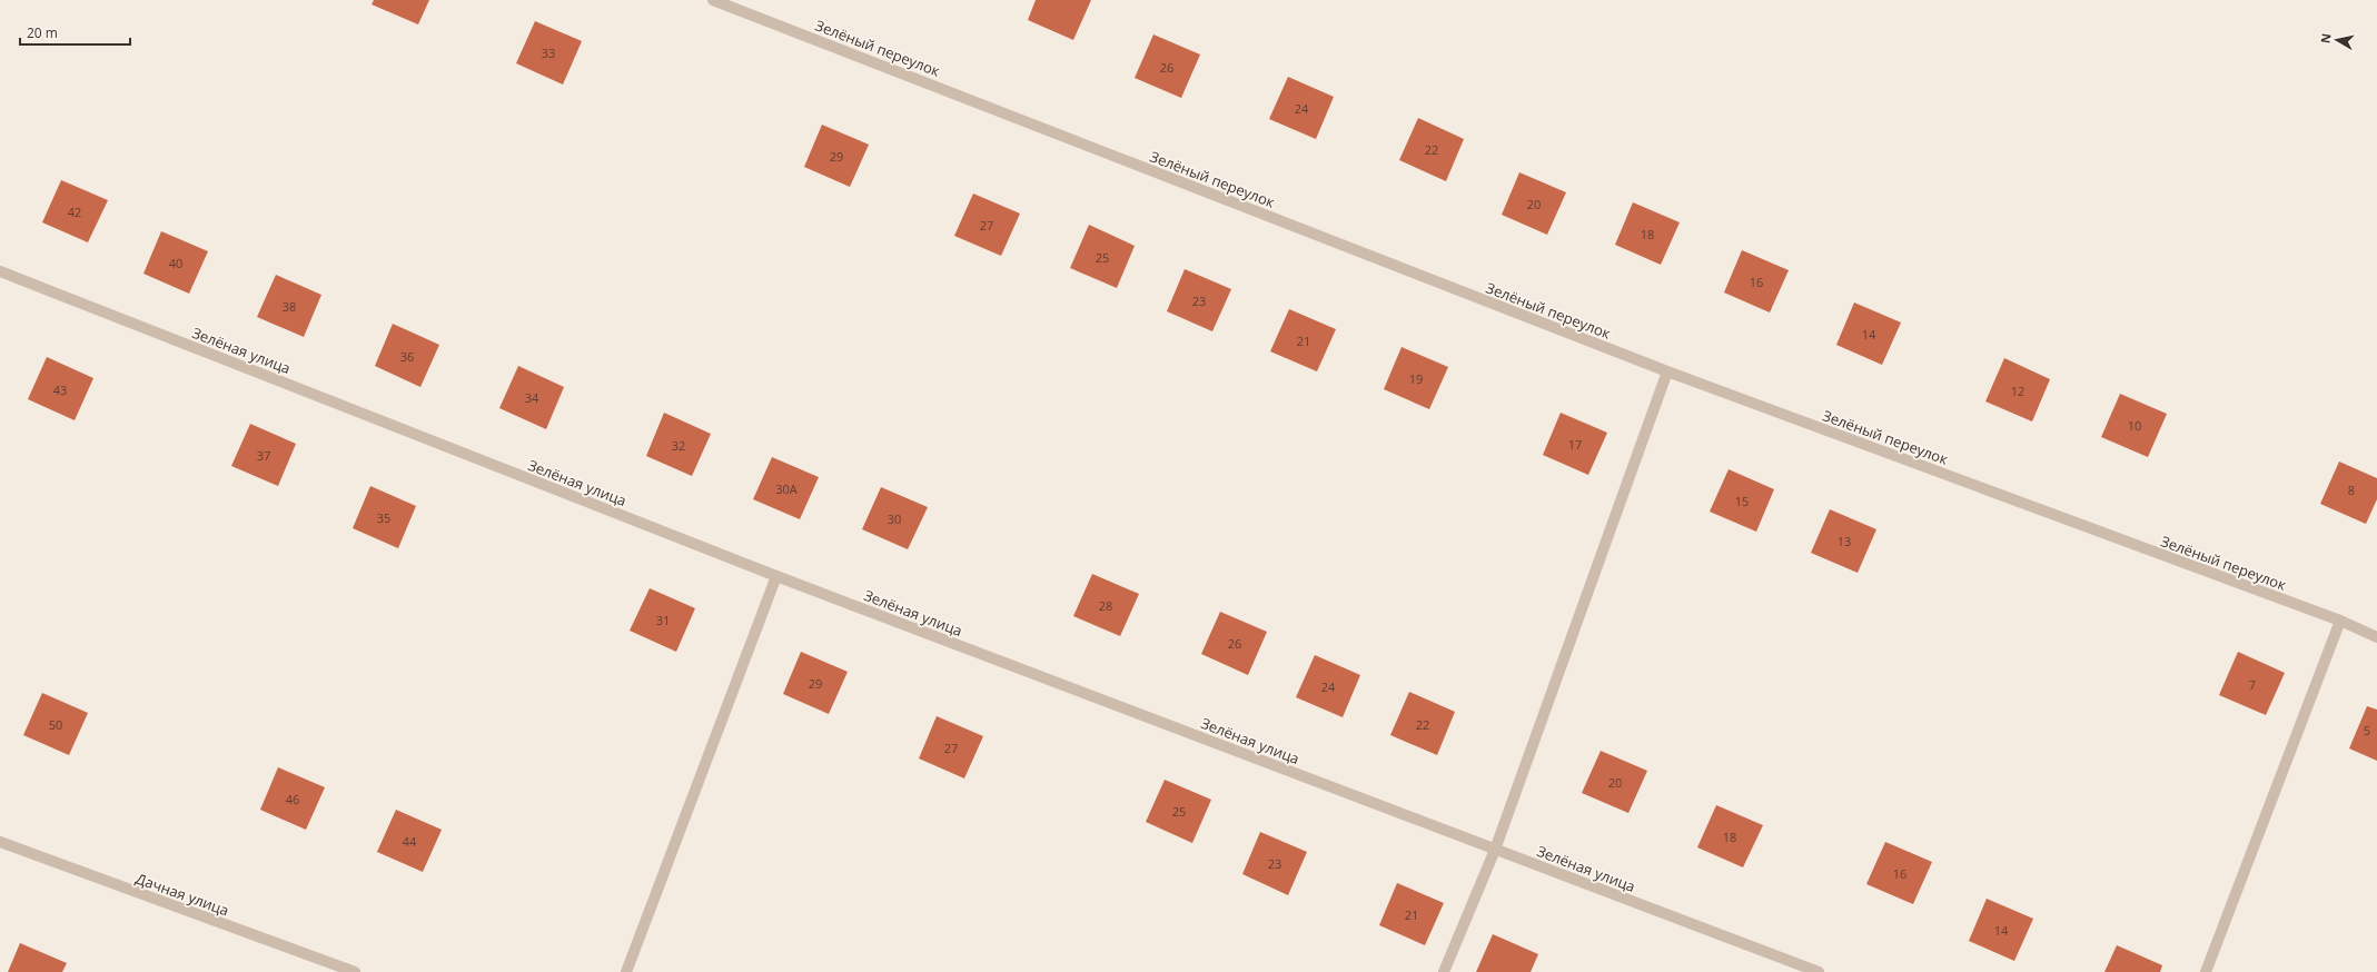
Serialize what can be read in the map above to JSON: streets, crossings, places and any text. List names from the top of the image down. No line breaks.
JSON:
{"streets":{"street":["Зелёный переулок","Зелёная улица","Дачная улица"]},"house_numbers":["33","26","24","22","29","20","42","27","18","25","40","16","23","38","14","21","36","19","43","12","34","10","17","32","37","30А","8","15","35","30","13","28","31","26","29","7","24","50","22","5","27","20","46","25","18","44","23","16","21","14"],"scale_bar":"20 m","north":"left"}
